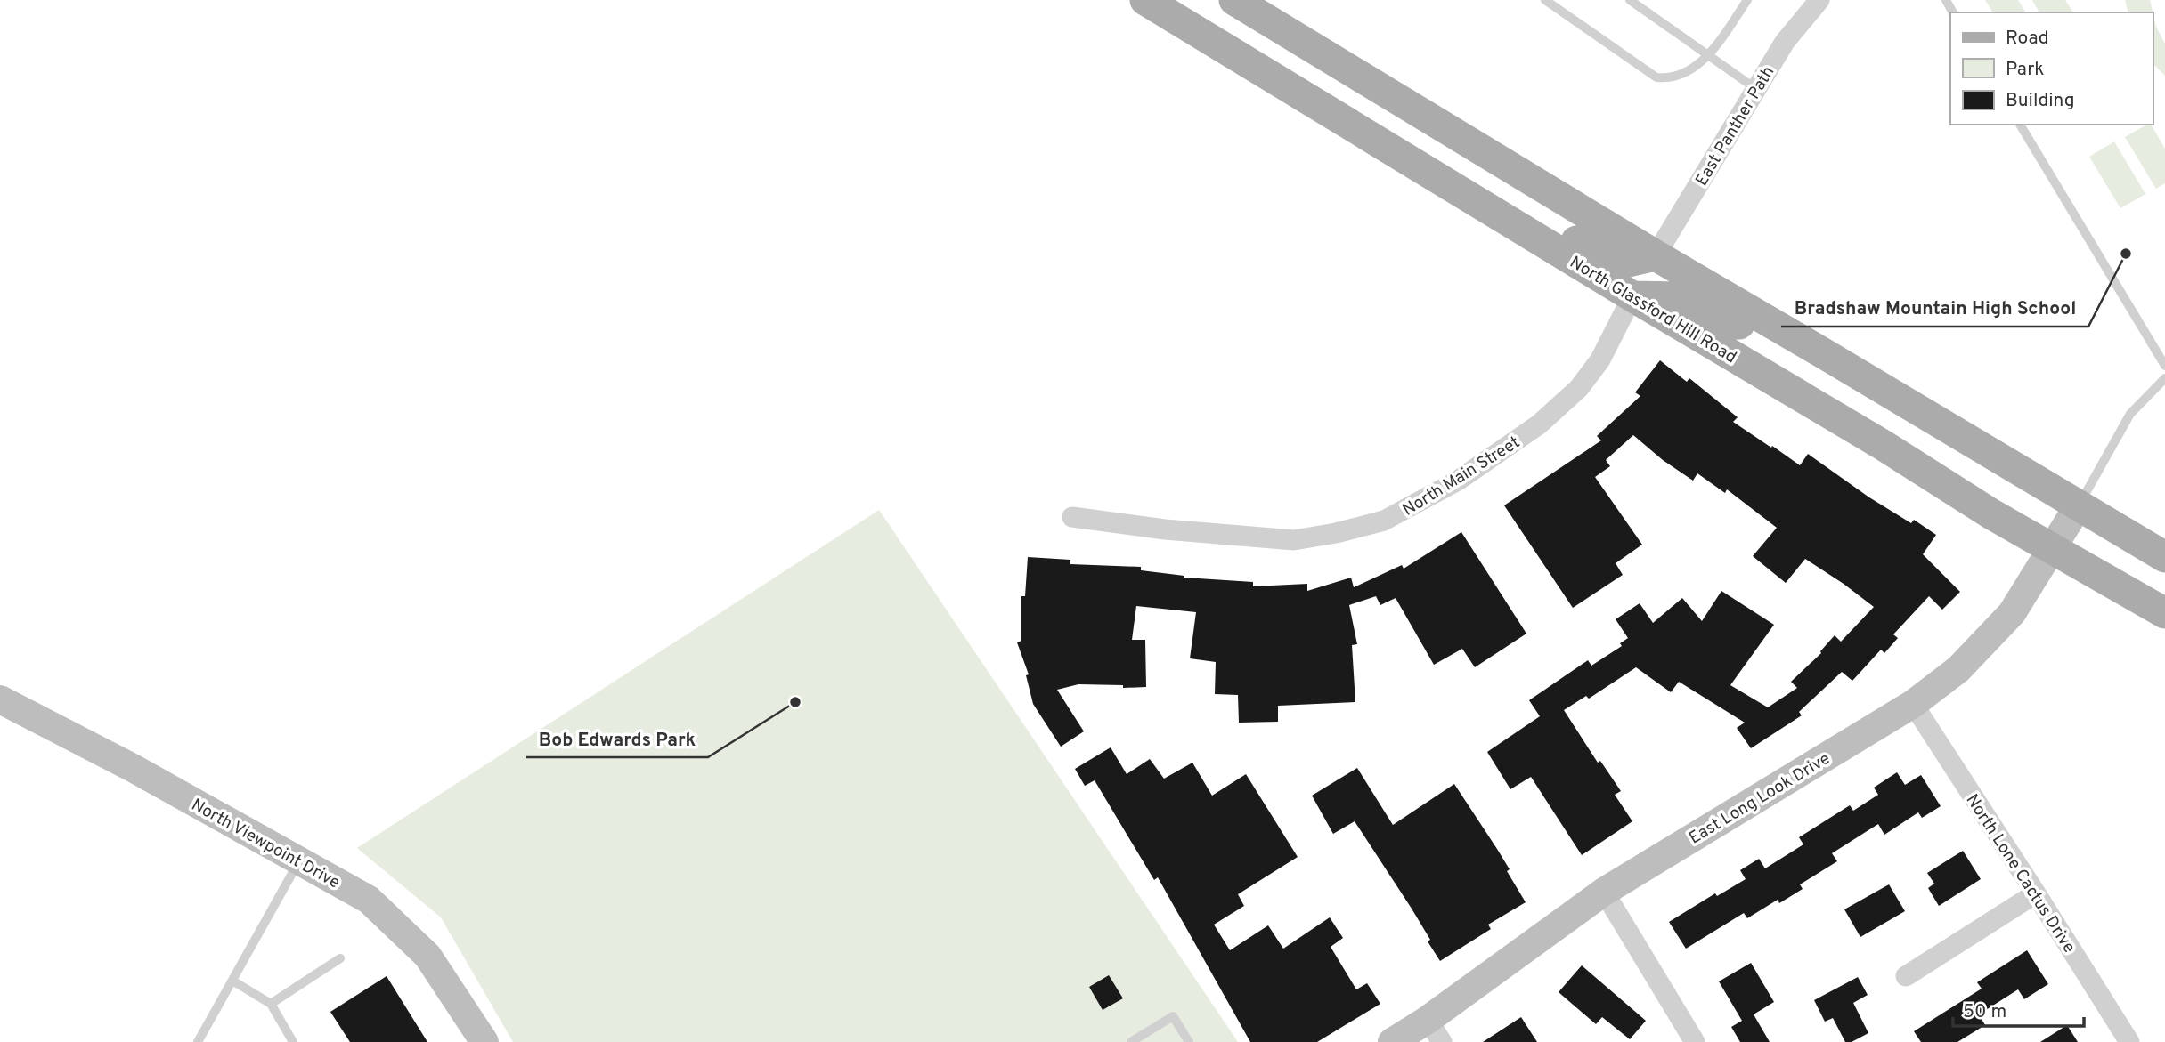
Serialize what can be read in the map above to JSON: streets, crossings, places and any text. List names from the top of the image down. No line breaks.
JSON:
{"streets":{"main road":["North Glassford Hill Road"],"street":["East Panther Path","North Main Street","East Long Look Drive","North Viewpoint Drive","North Lone Cactus Drive"]},"crossings":[["North Glassford Hill Road","North Main Street"],["North Glassford Hill Road","East Long Look Drive"],["East Long Look Drive","North Lone Cactus Drive"]],"places":["Bradshaw Mountain High School","Bob Edwards Park"],"legend":["Road","Park","Building"],"scale_bar":"50 m"}
